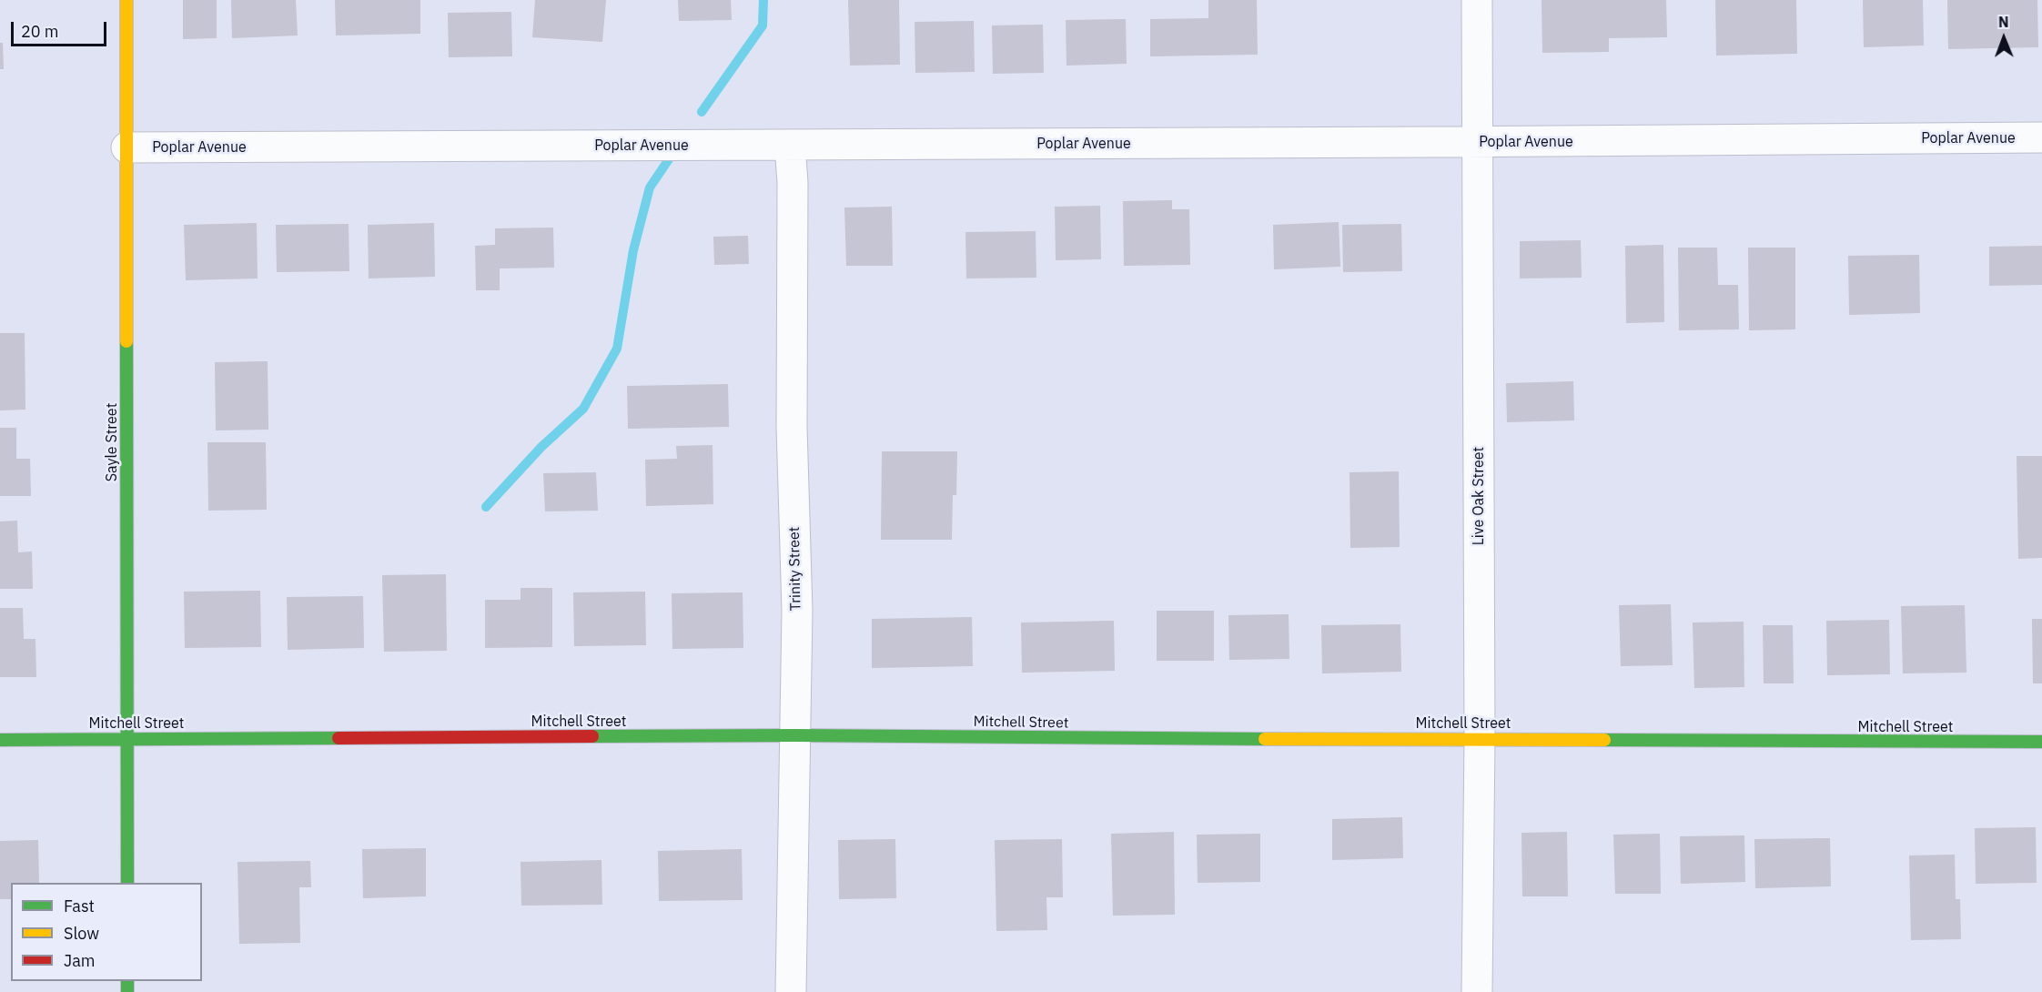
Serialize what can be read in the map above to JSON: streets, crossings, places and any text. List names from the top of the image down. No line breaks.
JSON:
{"streets":{"street":["Poplar Avenue","Sayle Street","Live Oak Street","Trinity Street","Mitchell Street"]},"crossings":[["Poplar Avenue","Sayle Street"],["Poplar Avenue","Live Oak Street"],["Poplar Avenue","Trinity Street"],["Sayle Street","Mitchell Street"],["Live Oak Street","Mitchell Street"],["Trinity Street","Mitchell Street"]],"legend":["Fast","Slow","Jam"],"scale_bar":"20 m","north":"top"}
